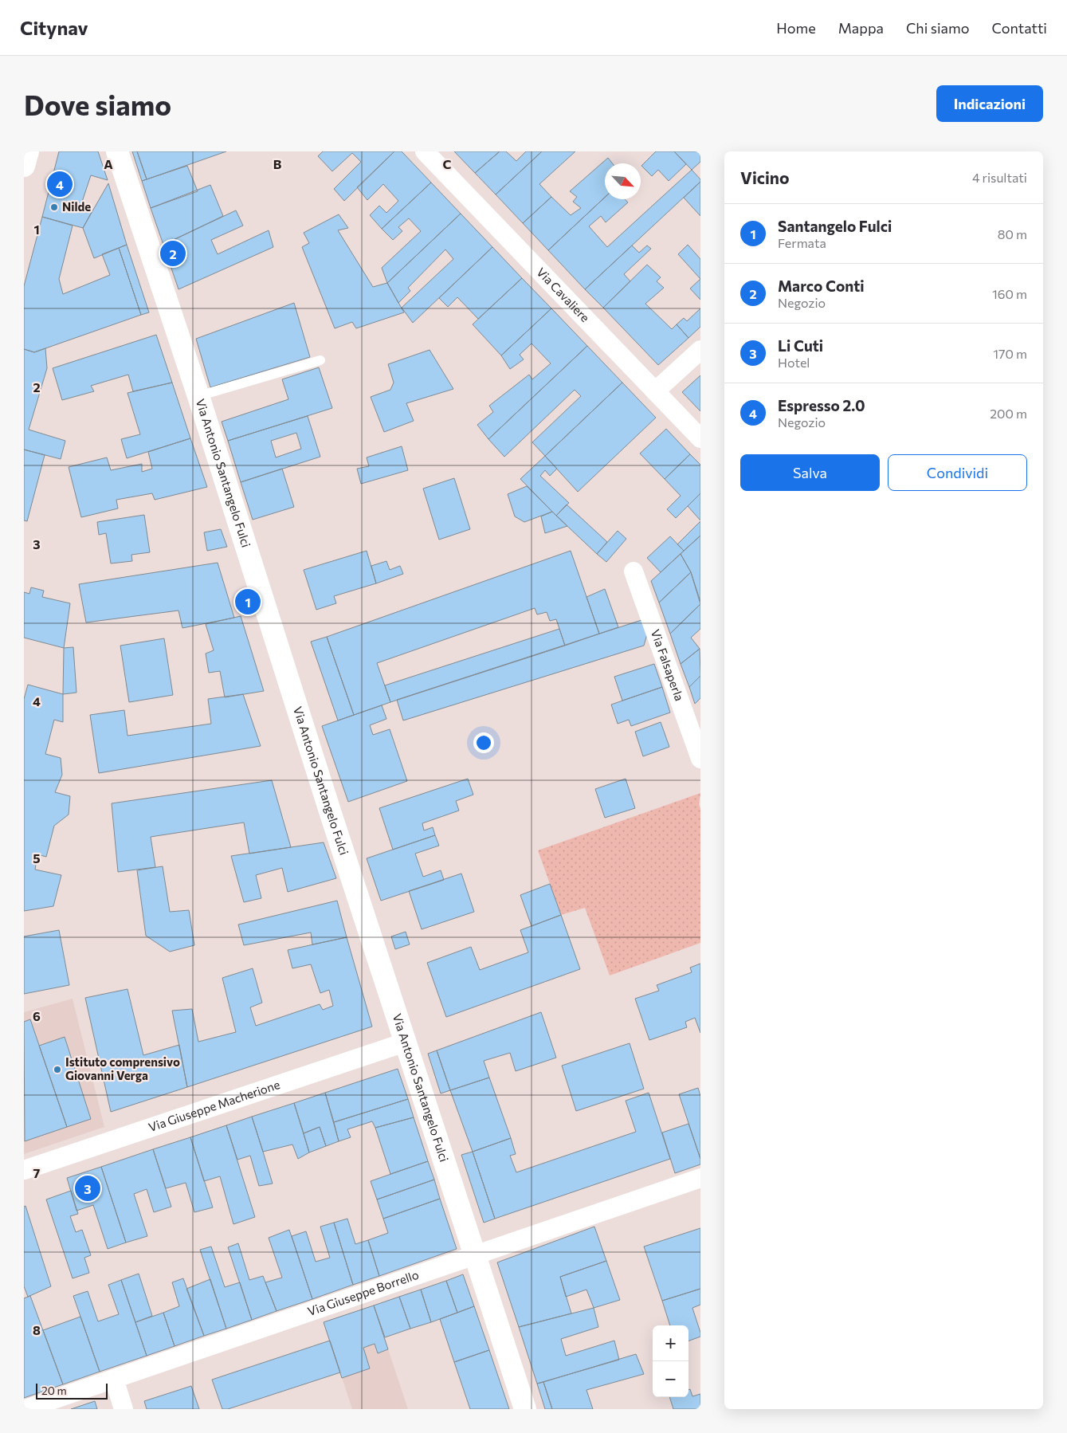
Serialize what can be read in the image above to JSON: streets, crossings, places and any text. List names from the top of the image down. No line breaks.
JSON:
{"streets":{"street":["Via Cavaliere","Via Antonio Santangelo Fulci","Via Falsaperla","Via Giuseppe Macherione","Via Giuseppe Borrello"]},"crossings":[["Via Antonio Santangelo Fulci","Via Giuseppe Macherione"],["Via Antonio Santangelo Fulci","Via Giuseppe Borrello"]],"places":["Nilde","Istituto comprensivo Giovanni Verga"],"scale_bar":"20 m","north":"bottom right","page":{"header":"Citynav","nav":["Home","Mappa","Chi siamo","Contatti"],"buttons":["Indicazioni",["Salva","Condividi"]],"title":"Dove siamo","heading":["Vicino","4 risultati"],"pins":["4","2","1","3"],"list":[{"mark":"1","name":"Santangelo Fulci","note":"Fermata","value":"80 m"},{"mark":"2","name":"Marco Conti","note":"Negozio","value":"160 m"},{"mark":"3","name":"Li Cuti","note":"Hotel","value":"170 m"},{"mark":"4","name":"Espresso 2.0","note":"Negozio","value":"200 m"}],"map_buttons":["+","−"],"scale":"20 m"},"grid":{"columns":["A","B","C"],"rows":["1","2","3","4","5","6","7","8"]}}
